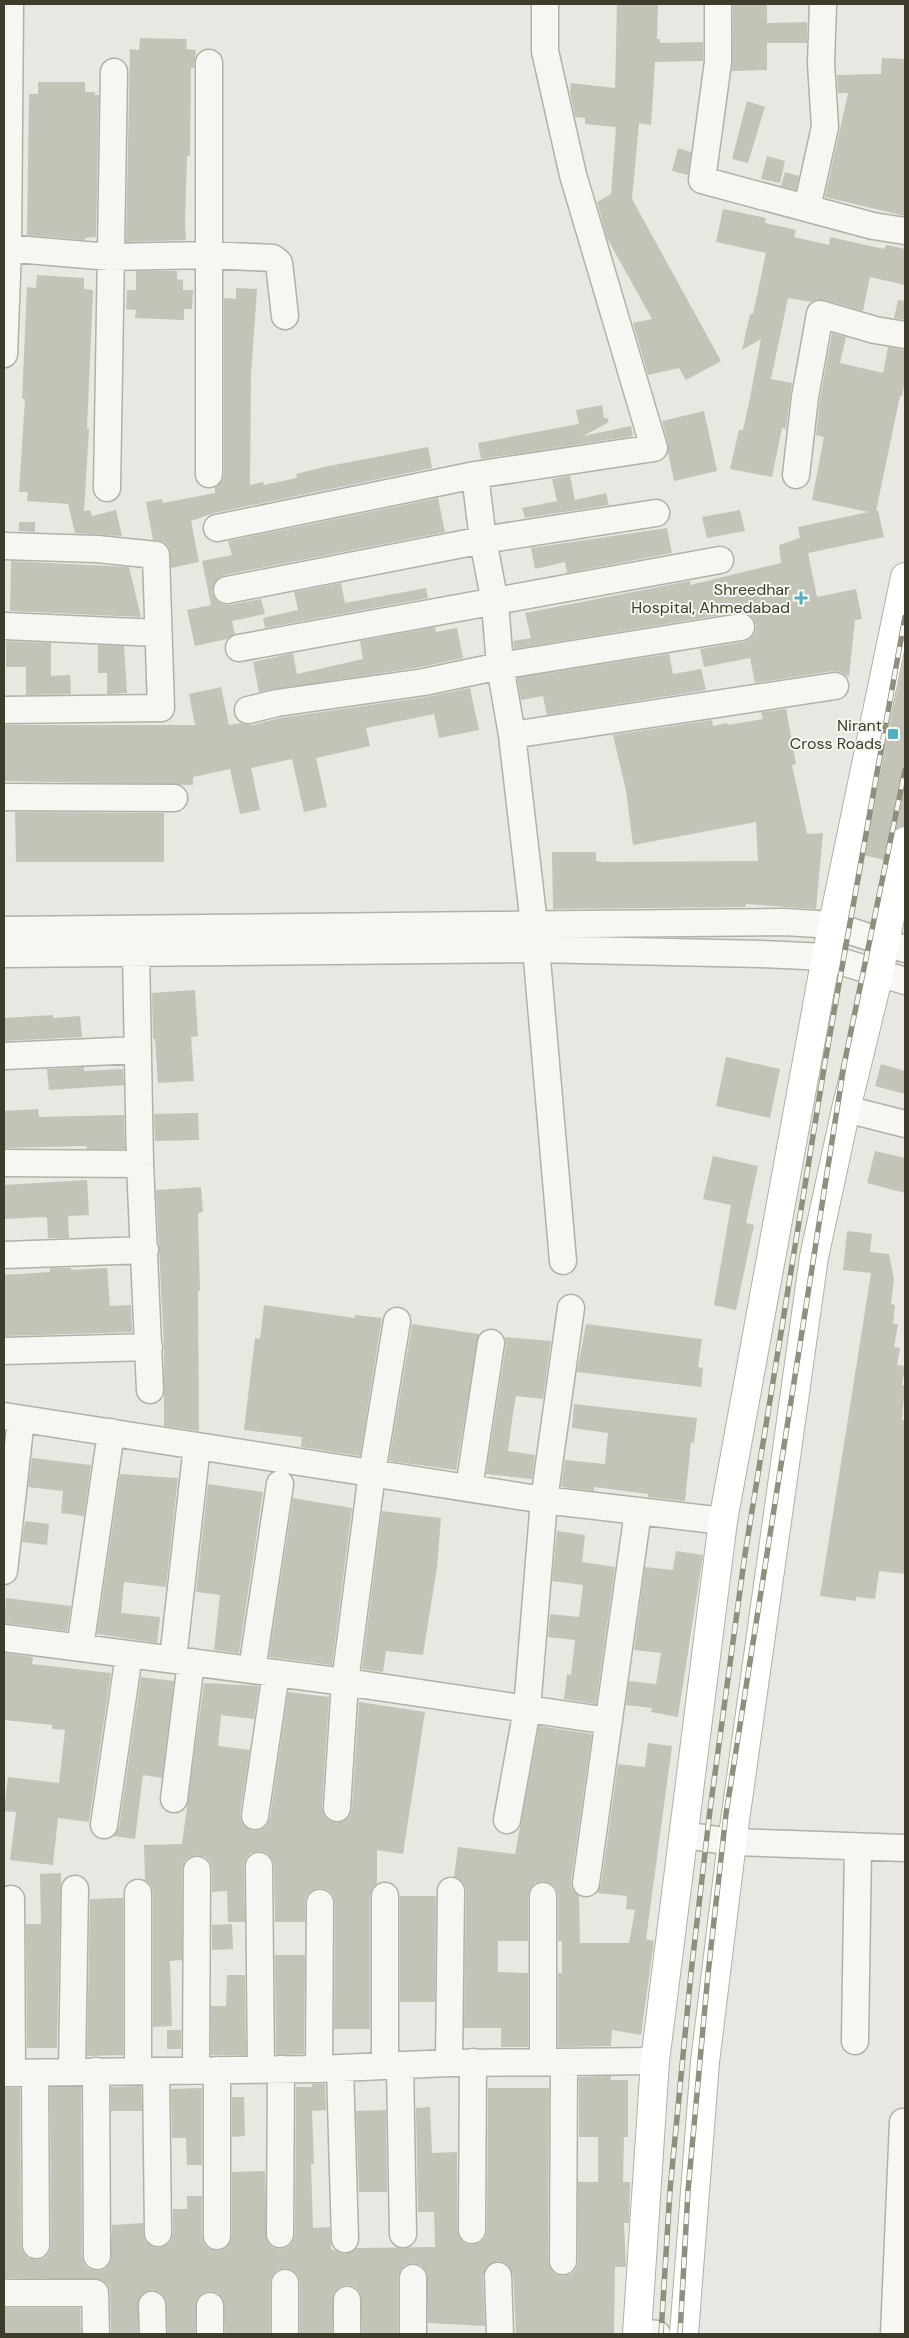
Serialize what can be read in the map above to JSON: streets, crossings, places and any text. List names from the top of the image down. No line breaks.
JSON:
{"places":{"health":["Shreedhar Hospital, Ahmedabad"],"transit":["Nirant Cross Roads"]}}
